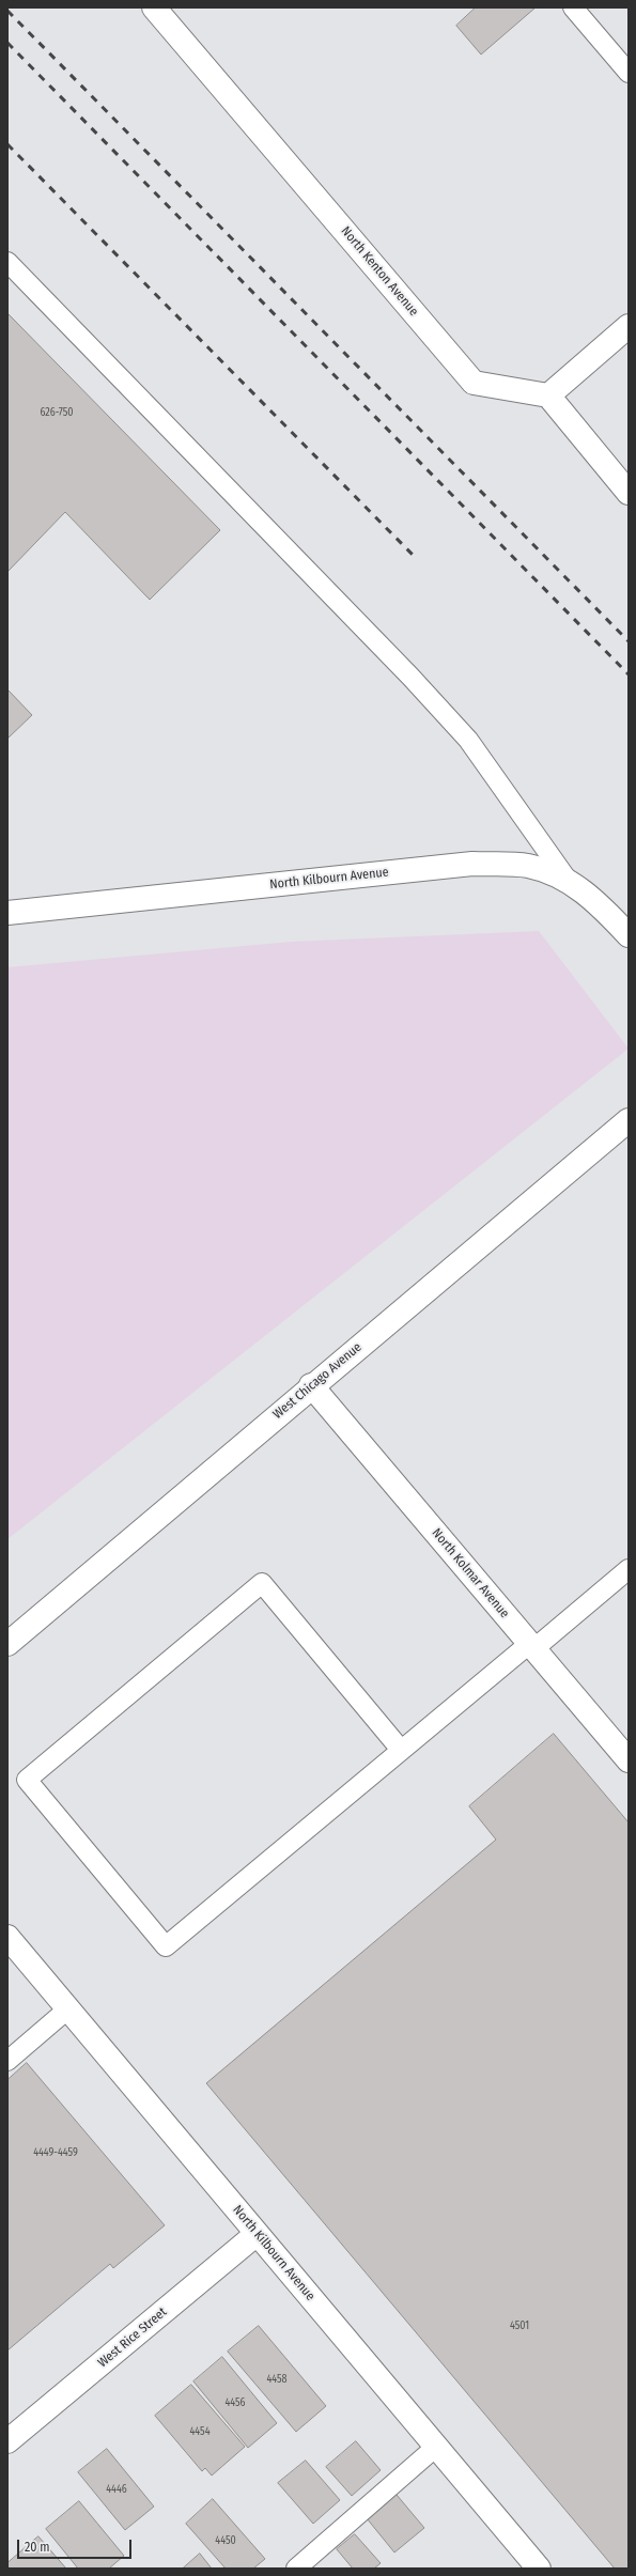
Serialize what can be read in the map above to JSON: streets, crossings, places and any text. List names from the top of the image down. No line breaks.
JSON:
{"streets":{"street":["North Kenton Avenue","North Kilbourn Avenue","West Chicago Avenue","North Kolmar Avenue","West Rice Street"]},"crossings":[["North Kilbourn Avenue","West Rice Street"],["West Chicago Avenue","North Kolmar Avenue"]],"house_numbers":["626-750","4449-4459","4501","4458","4456","4454","4446","4450"],"scale_bar":"20 m"}
